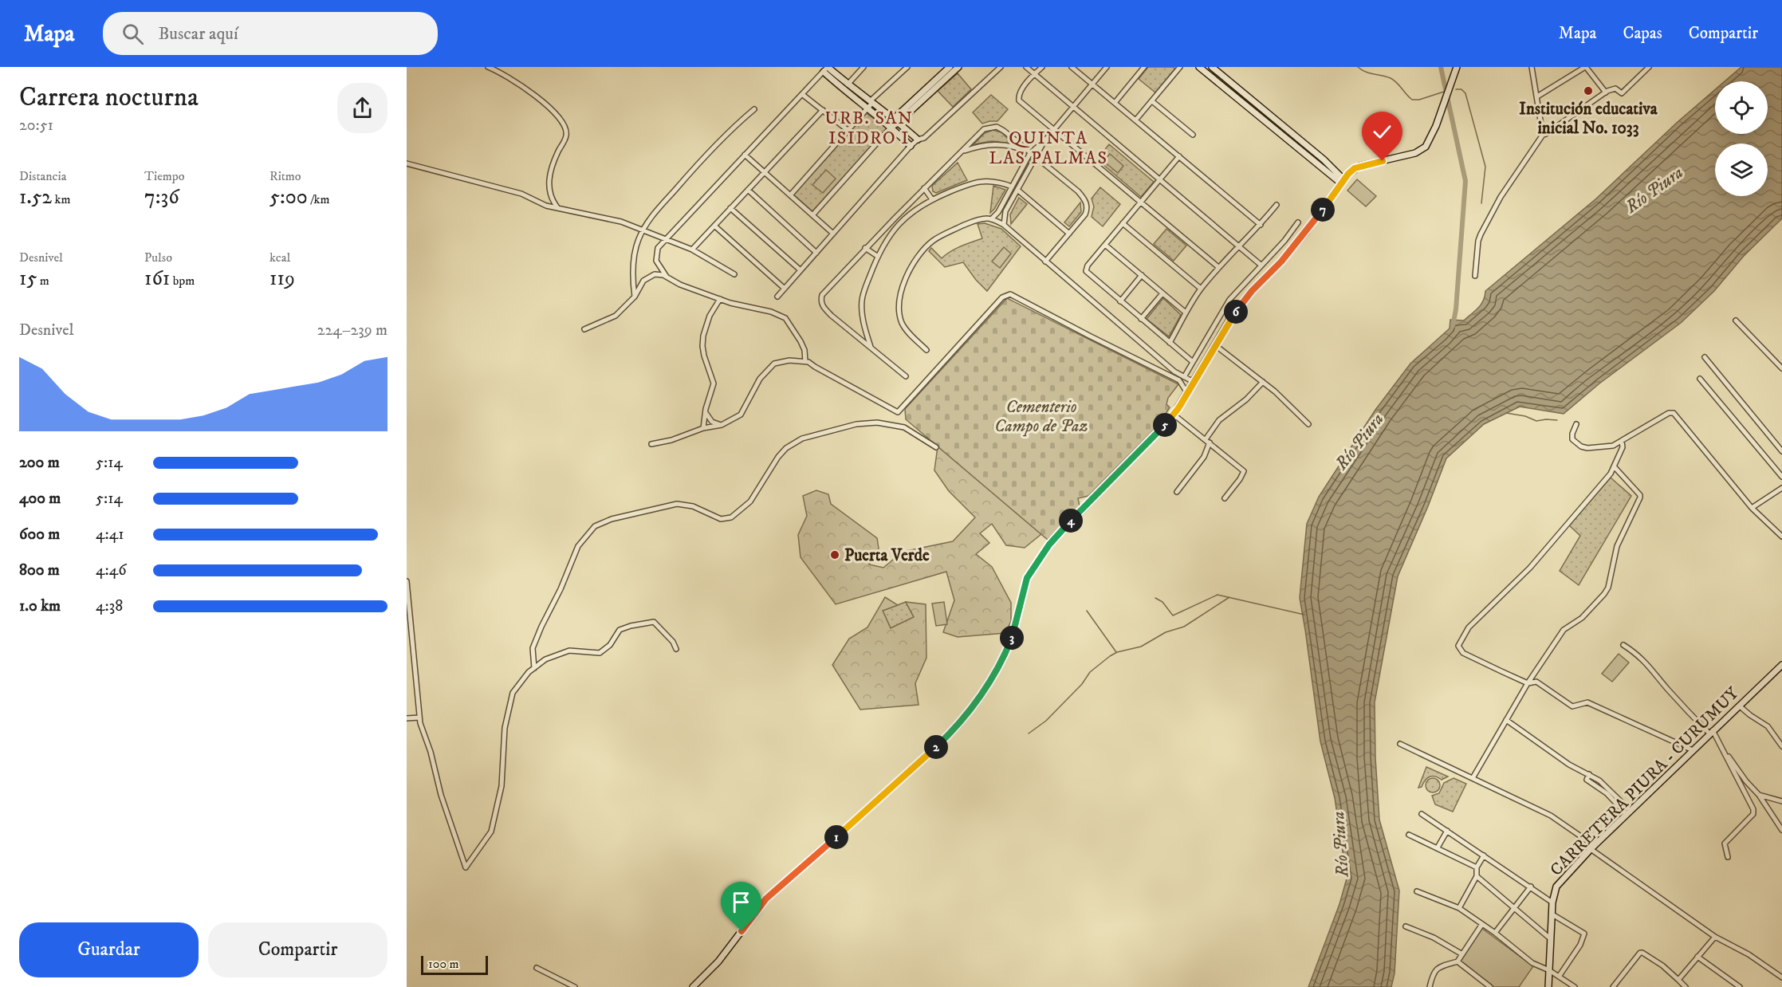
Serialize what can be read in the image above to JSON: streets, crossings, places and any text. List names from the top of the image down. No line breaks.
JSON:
{"streets":{"main road":["CARRETERA PIURA - CURUMUY"]},"districts":["URB. SAN ISIDRO I","QUINTA LAS PALMAS"],"water":["Río Piura"],"parks":["Cementerio Campo de Paz"],"places":["Institución educativa inicial No. 1033","Puerta Verde"],"scale_bar":"100 m","page":{"header":"Mapa","search":"Buscar aquí","nav":["Mapa","Capas","Compartir"],"heading":["Carrera nocturna","20:51"],"stats":[["Distancia","1.52 km"],["Tiempo","7:36"],["Ritmo","5:00 /km"],["Desnivel","15 m"],["Pulso","161 bpm"],["kcal","119"]],"pins":["7","6","5","4","3","2","1"],"chart":["Desnivel","224–239 m"],"list":[{"name":"200 m","note":"5:14"},{"name":"400 m","note":"5:14"},{"name":"600 m","note":"4:41"},{"name":"800 m","note":"4:46"},{"name":"1.0 km","note":"4:38"}],"buttons":["Guardar","Compartir"],"scale":"100 m"}}
